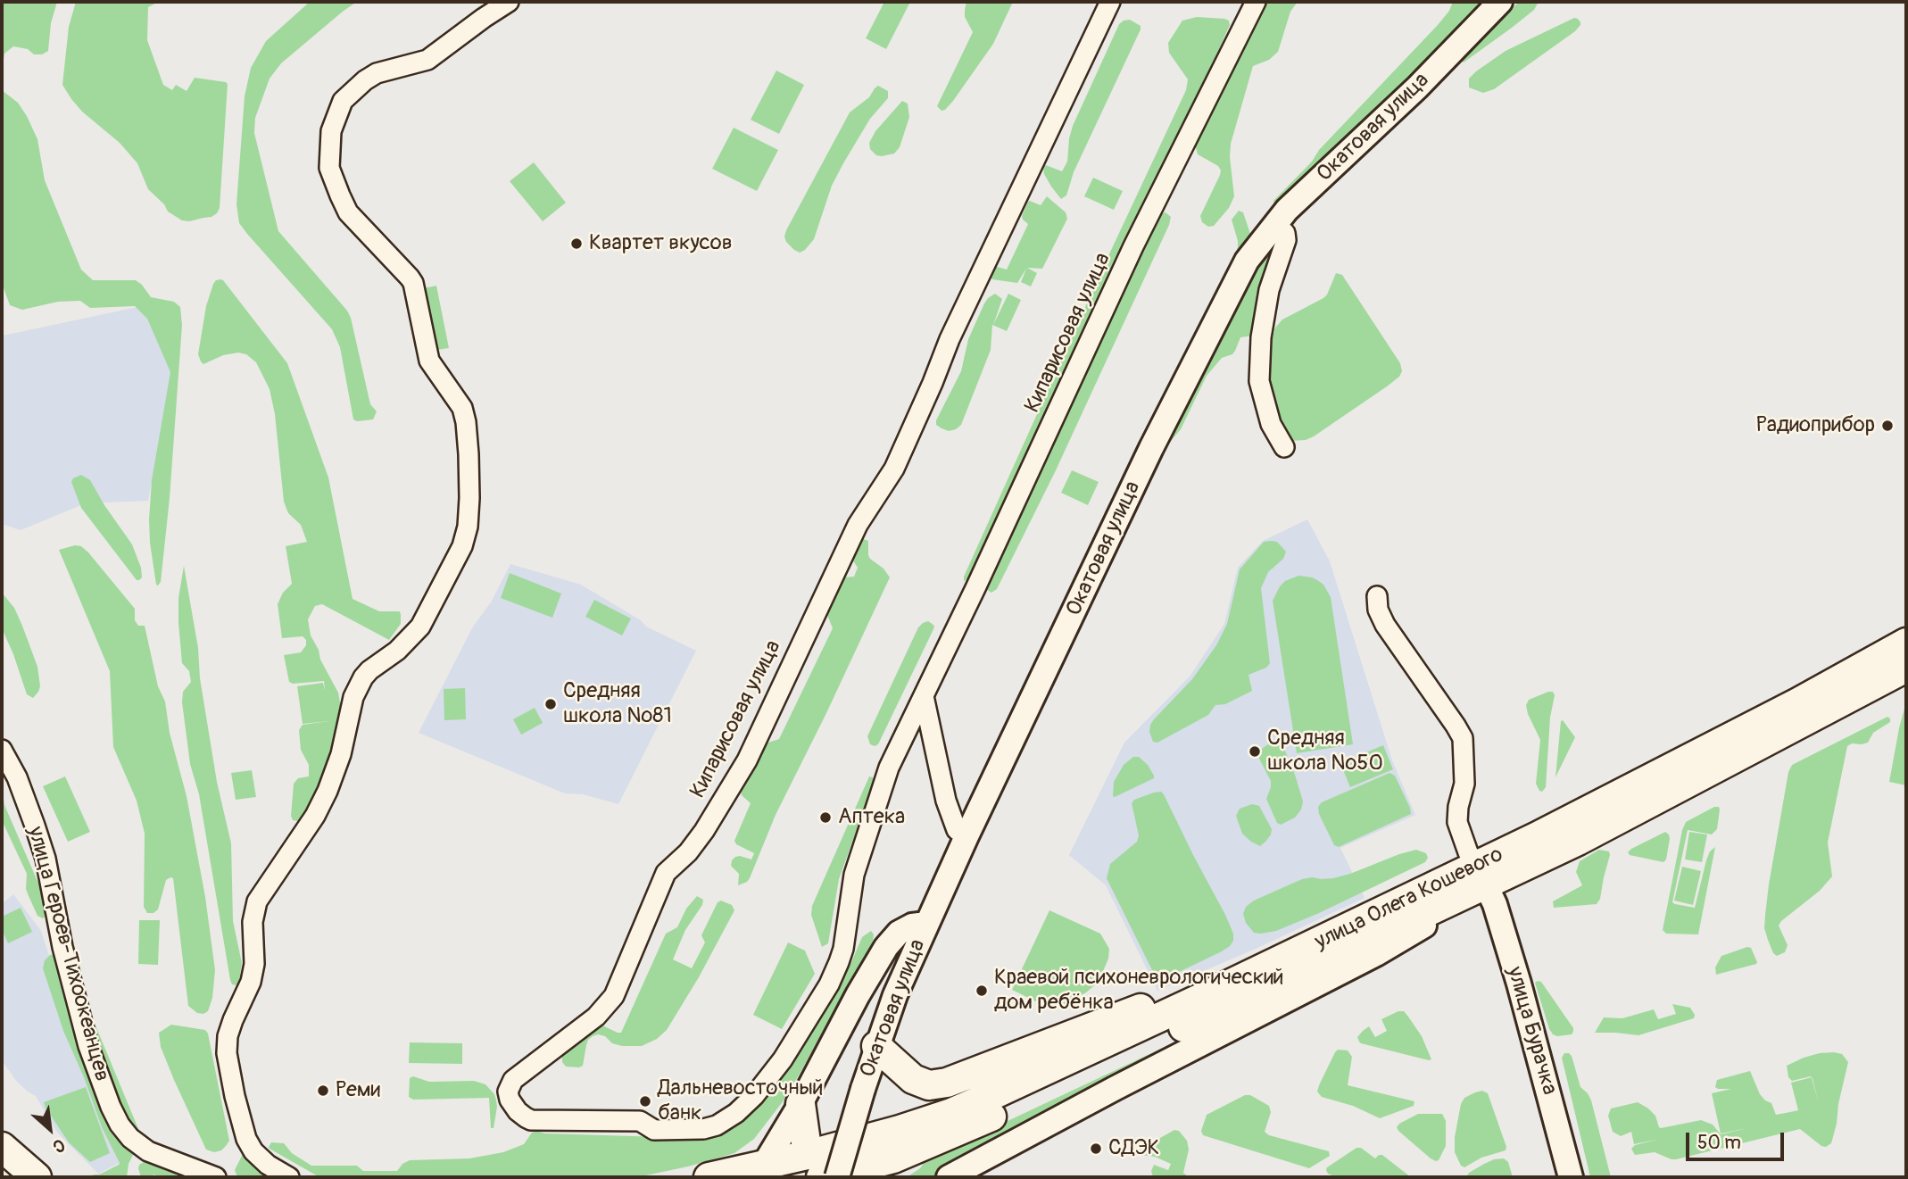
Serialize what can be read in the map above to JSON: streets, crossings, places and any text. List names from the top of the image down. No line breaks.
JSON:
{"streets":{"highway":["улица Олега Кошевого"],"main road":["Окатовая улица","улица Бурачка"],"street":["Кипарисовая улица","улица Героев-Тихоокеанцев"]},"crossings":[["улица Олега Кошевого","улица Бурачка"]],"places":["Квартет вкусов","Радиоприбор","Средняя школа №81","Средняя школа №50","Аптека","Краевой психоневрологический дом ребёнка","Реми","Дальневосточный банк","СДЭК"],"scale_bar":"50 m","north":"bottom right"}
